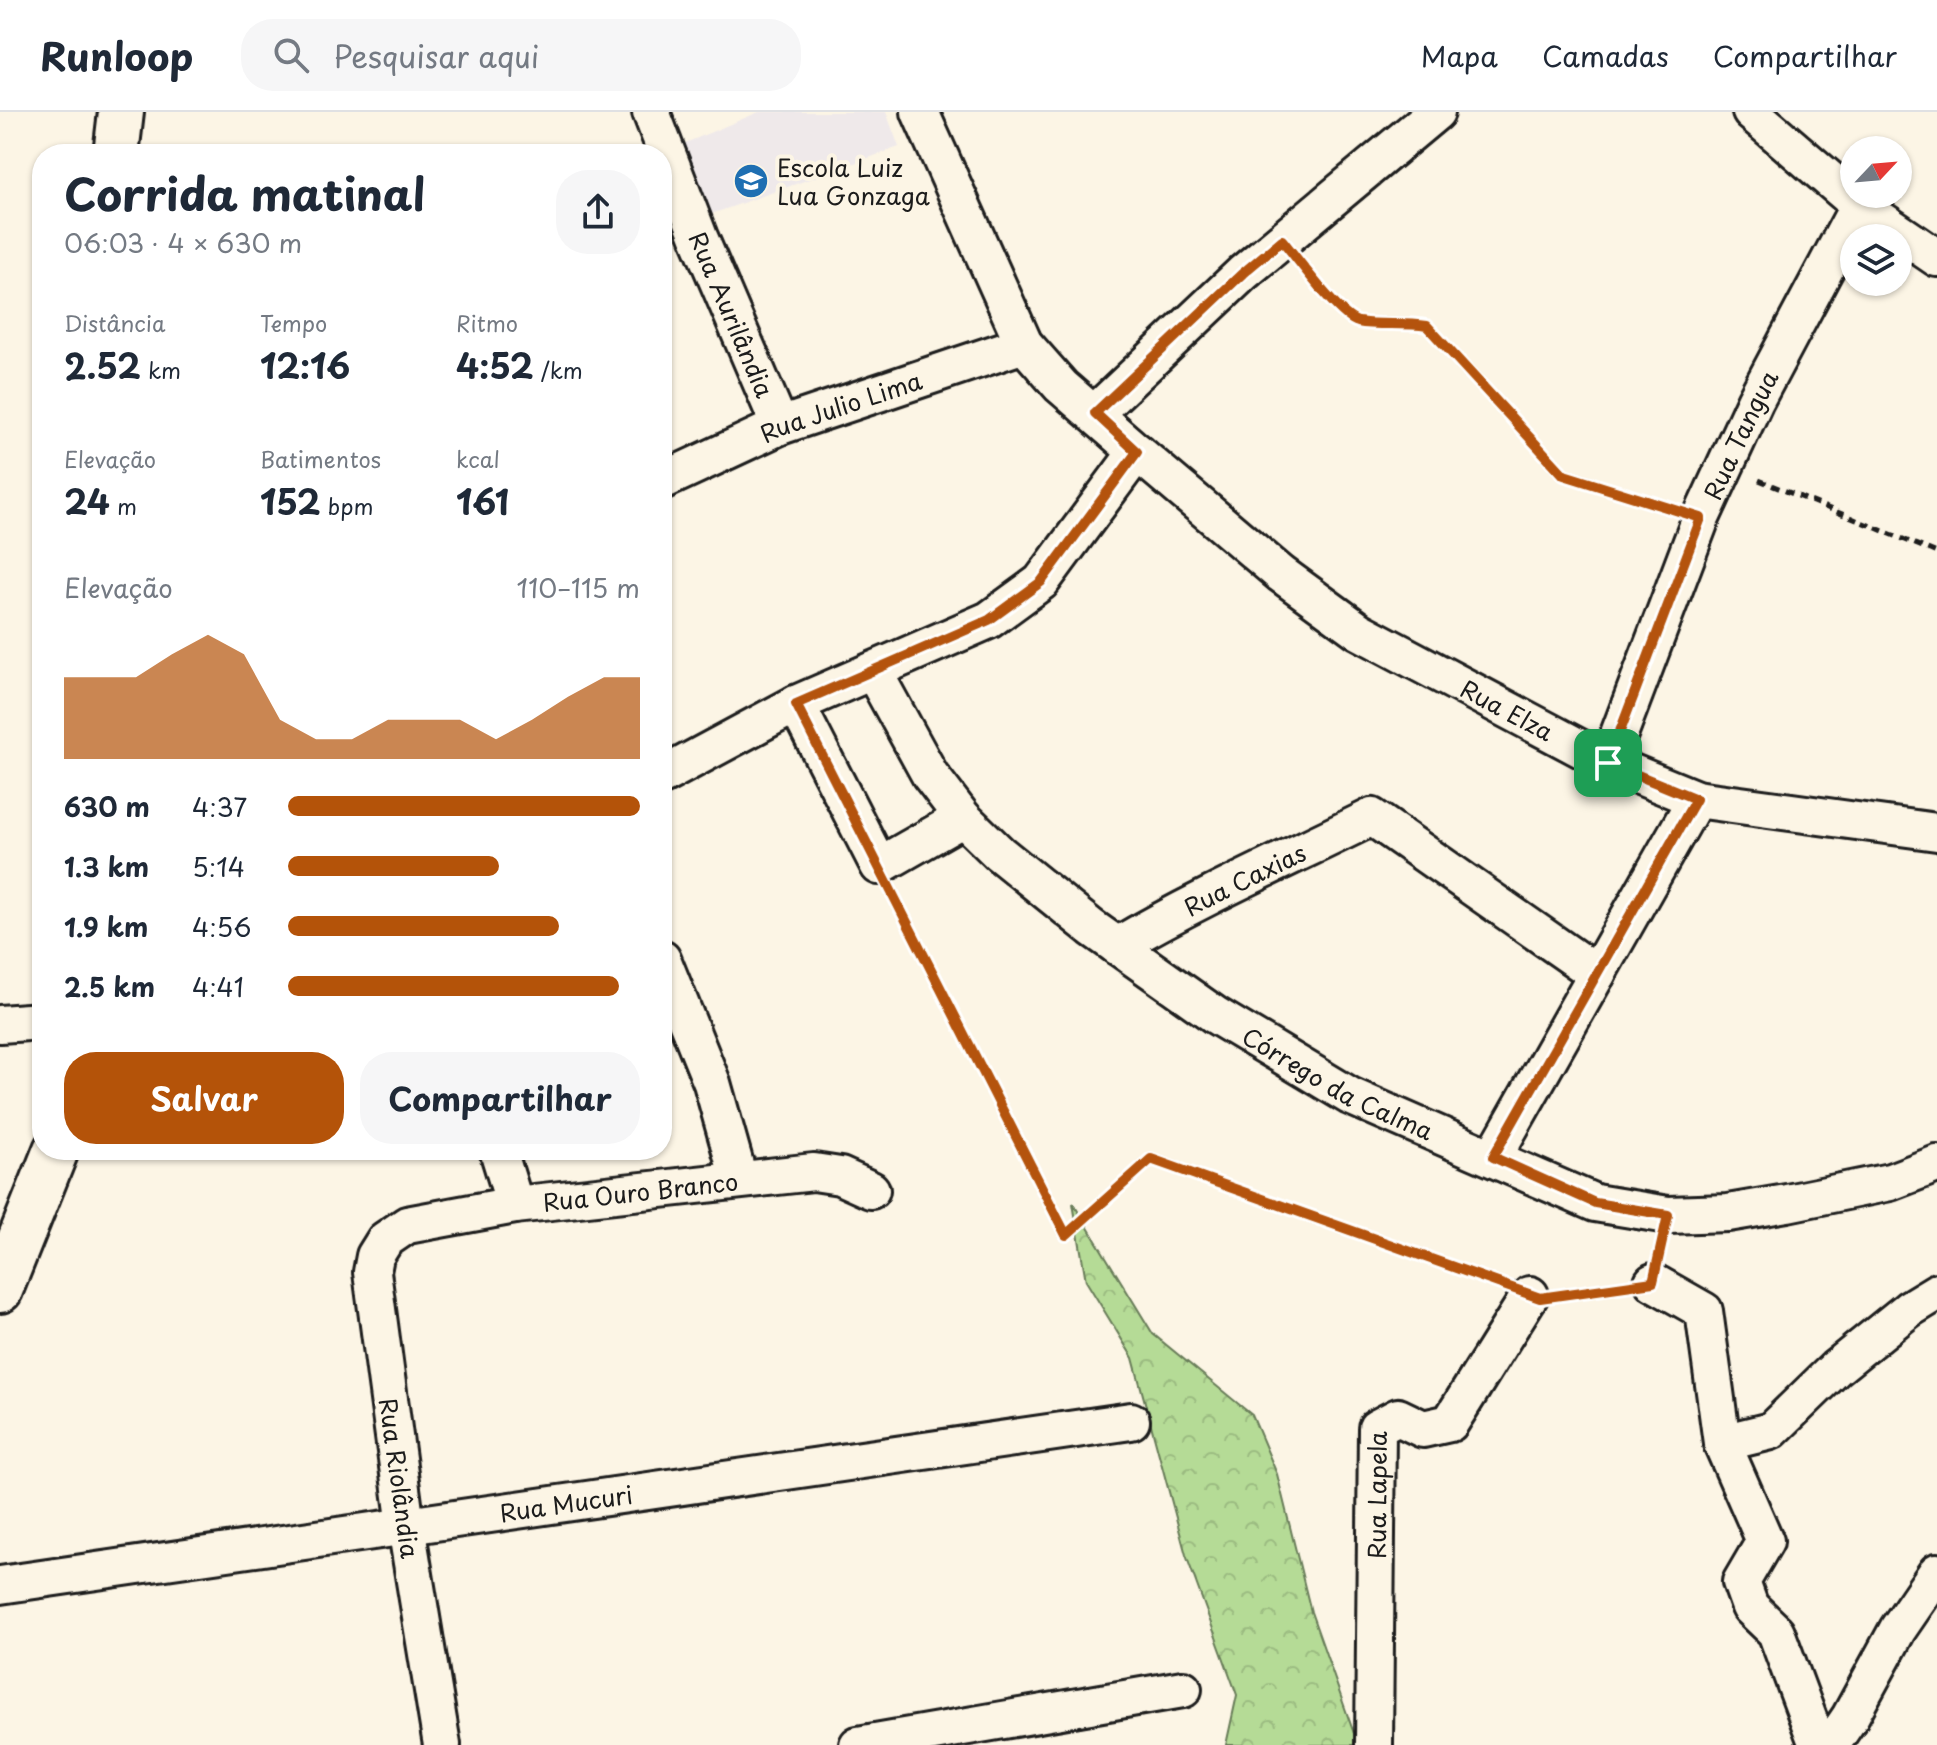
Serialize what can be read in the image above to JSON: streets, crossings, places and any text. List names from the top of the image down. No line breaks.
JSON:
{"streets":{"street":["Rua Aurilândia","Rua Julio Lima","Rua Tangua","Rua Elza","Rua Caxias","Córrego da Calma","Rua Ouro Branco","Rua Riolândia","Rua Lapela","Rua Mucuri"]},"crossings":[["Rua Aurilândia","Rua Julio Lima"],["Rua Julio Lima","Rua Elza"],["Rua Tangua","Rua Elza"],["Rua Caxias","Córrego da Calma"],["Rua Ouro Branco","Rua Riolândia"],["Rua Riolândia","Rua Mucuri"]],"places":{"school or university":["Escola Luiz Lua Gonzaga"]},"north":"top right","page":{"header":"Runloop","search":"Pesquisar aqui","nav":["Mapa","Camadas","Compartilhar"],"heading":["Corrida matinal","06:03 · 4 × 630 m"],"stats":[["Distância","2.52 km"],["Tempo","12:16"],["Ritmo","4:52 /km"],["Elevação","24 m"],["Batimentos","152 bpm"],["kcal","161"]],"chart":["Elevação","110–115 m"],"list":[{"name":"630 m","note":"4:37"},{"name":"1.3 km","note":"5:14"},{"name":"1.9 km","note":"4:56"},{"name":"2.5 km","note":"4:41"}],"buttons":["Salvar","Compartilhar"]}}
